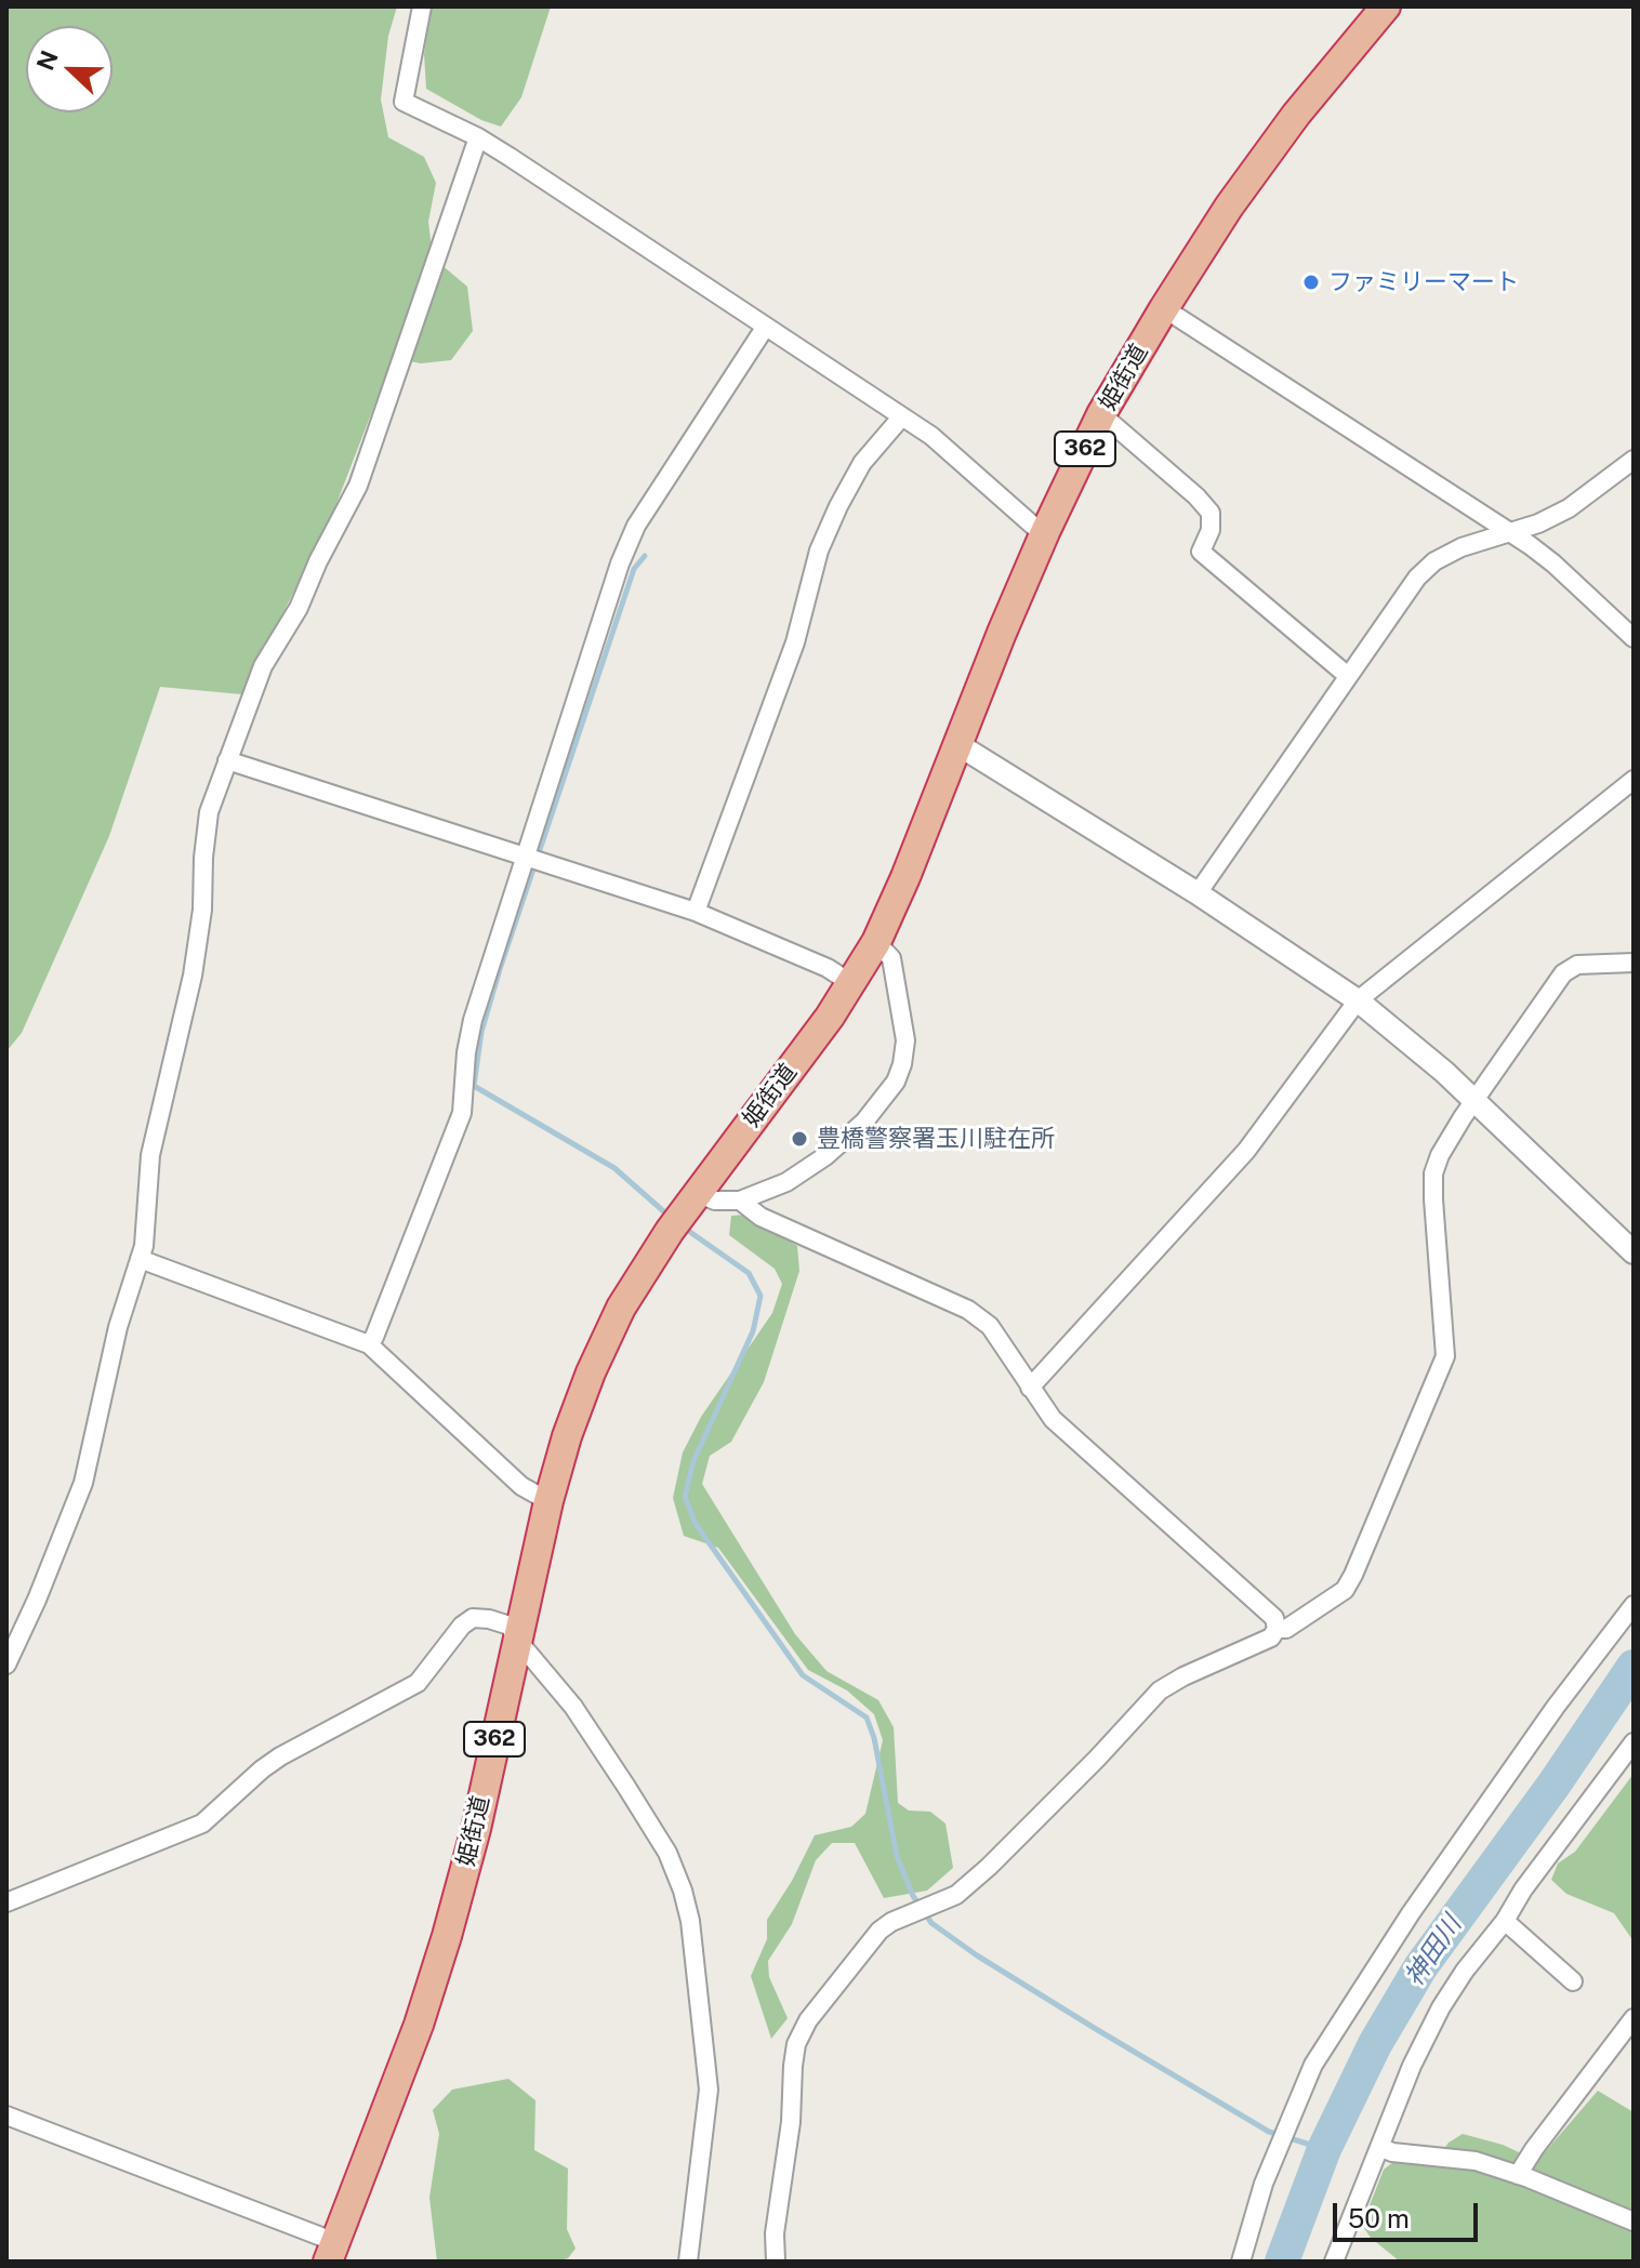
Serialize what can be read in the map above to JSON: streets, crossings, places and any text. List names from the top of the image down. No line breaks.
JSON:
{"streets":{"highway":["姫街道","362"]},"water":["神田川"],"places":["ファミリーマート","豊橋警察署玉川駐在所"],"scale_bar":"50 m","north":"left"}
